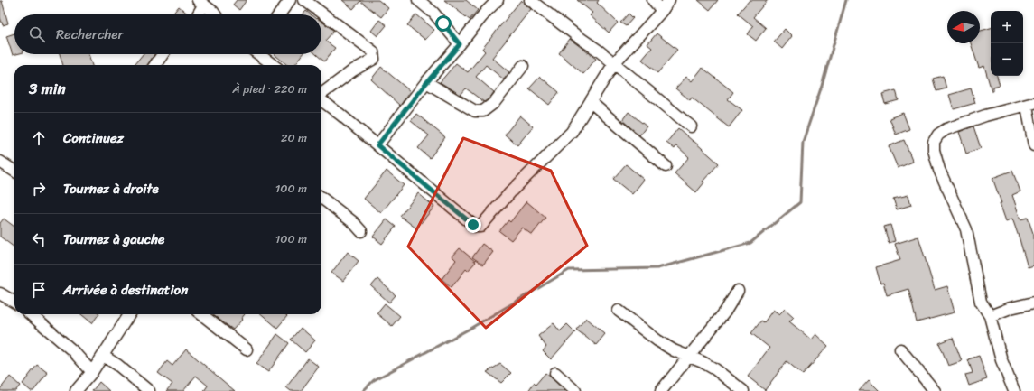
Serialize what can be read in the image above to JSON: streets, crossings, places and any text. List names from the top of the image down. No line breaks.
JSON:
{"north":"left","page":{"map_buttons":["+","−"],"search":"Rechercher","heading":["3 min","À pied · 220 m"],"list":[["Continuez","20 m"],["Tournez à droite","100 m"],["Tournez à gauche","100 m"],"Arrivée à destination"]}}
